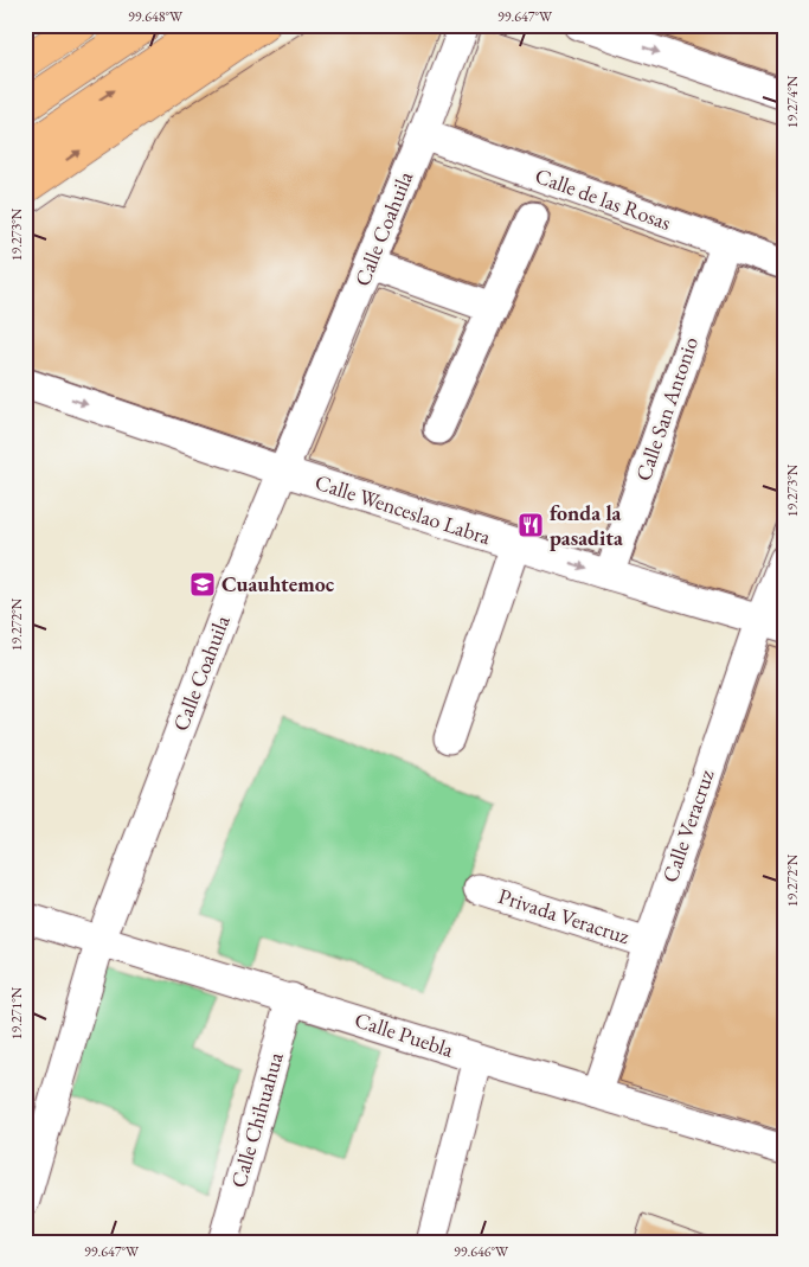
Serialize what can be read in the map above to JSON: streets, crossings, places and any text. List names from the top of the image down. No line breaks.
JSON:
{"streets":{"street":["Calle de las Rosas","Calle Coahuila","Calle San Antonio","Calle Wenceslao Labra","Calle Veracruz","Privada Veracruz","Calle Puebla","Calle Chihuahua"]},"crossings":[["Calle de las Rosas","Calle Coahuila"],["Calle de las Rosas","Calle San Antonio"],["Calle Coahuila","Calle Wenceslao Labra"],["Calle Coahuila","Calle Puebla"],["Calle San Antonio","Calle Wenceslao Labra"],["Calle Wenceslao Labra","Calle Veracruz"],["Calle Veracruz","Privada Veracruz"],["Calle Veracruz","Calle Puebla"],["Calle Puebla","Calle Chihuahua"]],"one_way":["Calle Wenceslao Labra"],"places":{"restaurant":["fonda la pasadita"],"school or university":["Cuauhtemoc"]},"coordinates":["99.648°W","99.647°W","19.274°N","19.273°N","19.272°N","19.271°N","99.646°W"]}
